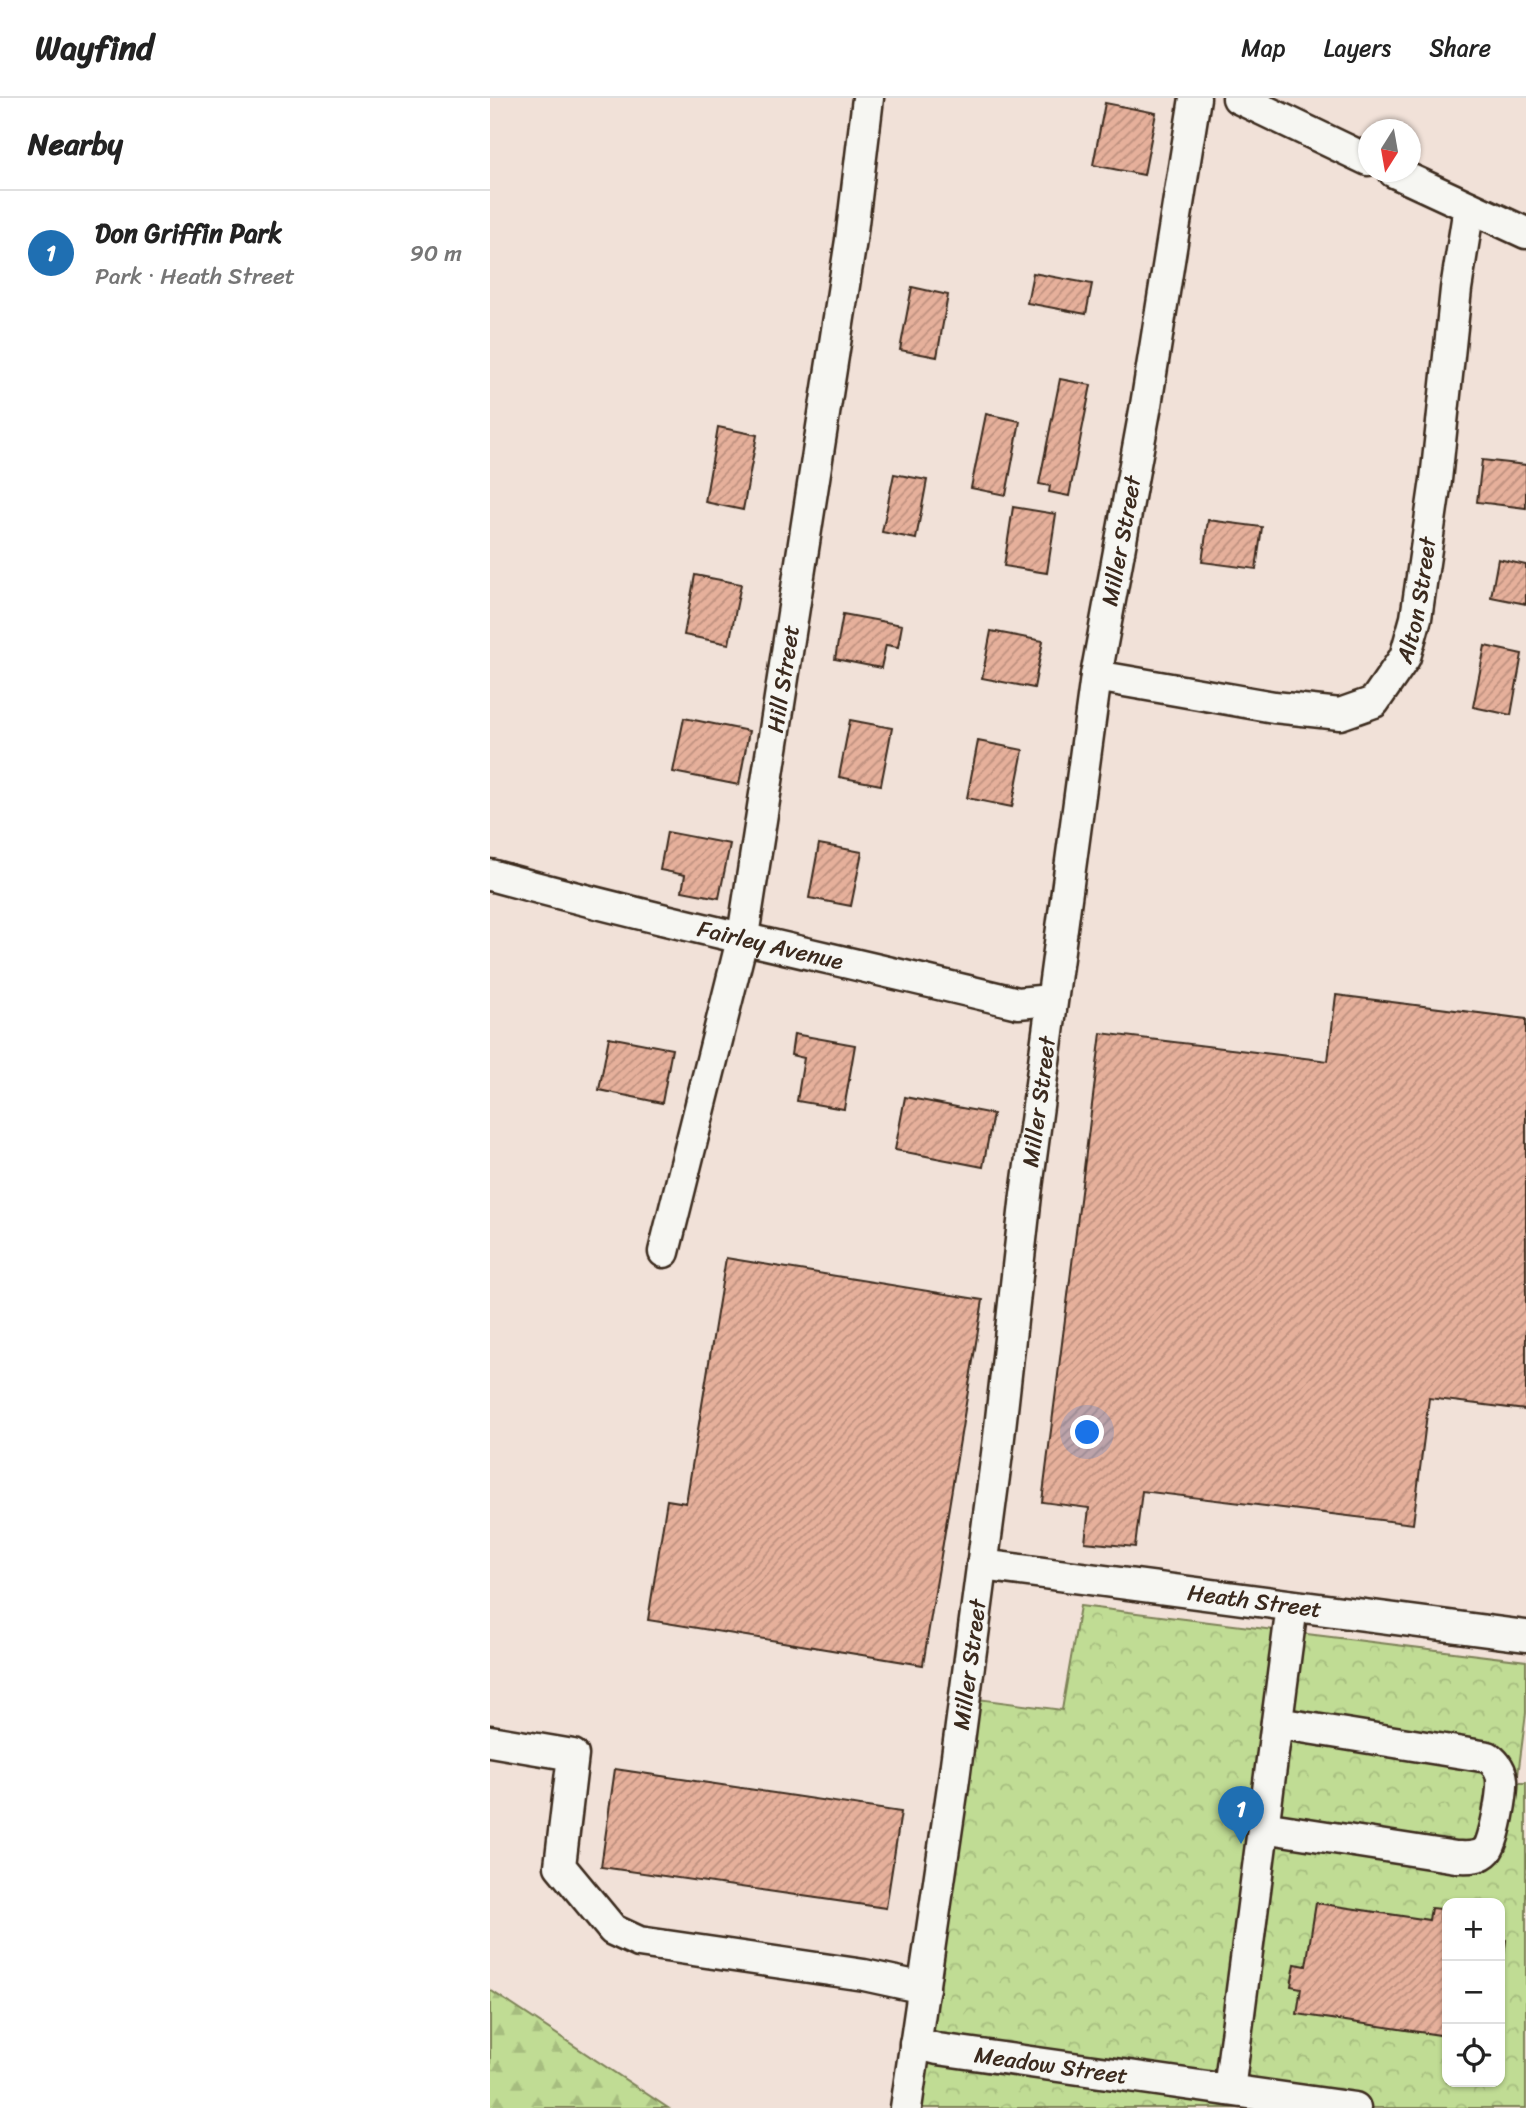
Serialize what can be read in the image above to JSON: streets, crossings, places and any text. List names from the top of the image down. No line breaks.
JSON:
{"streets":{"street":["Miller Street","Alton Street","Hill Street","Fairley Avenue","Heath Street","Meadow Street"]},"crossings":[["Miller Street","Alton Street"],["Miller Street","Fairley Avenue"],["Miller Street","Heath Street"],["Miller Street","Meadow Street"],["Hill Street","Fairley Avenue"]],"north":"bottom","page":{"header":"Wayfind","nav":["Map","Layers","Share"],"heading":"Nearby","list":[{"mark":"1","name":"Don Griffin Park","note":"Park · Heath Street","value":"90 m"}],"pins":"1","map_buttons":["+","−"]}}
